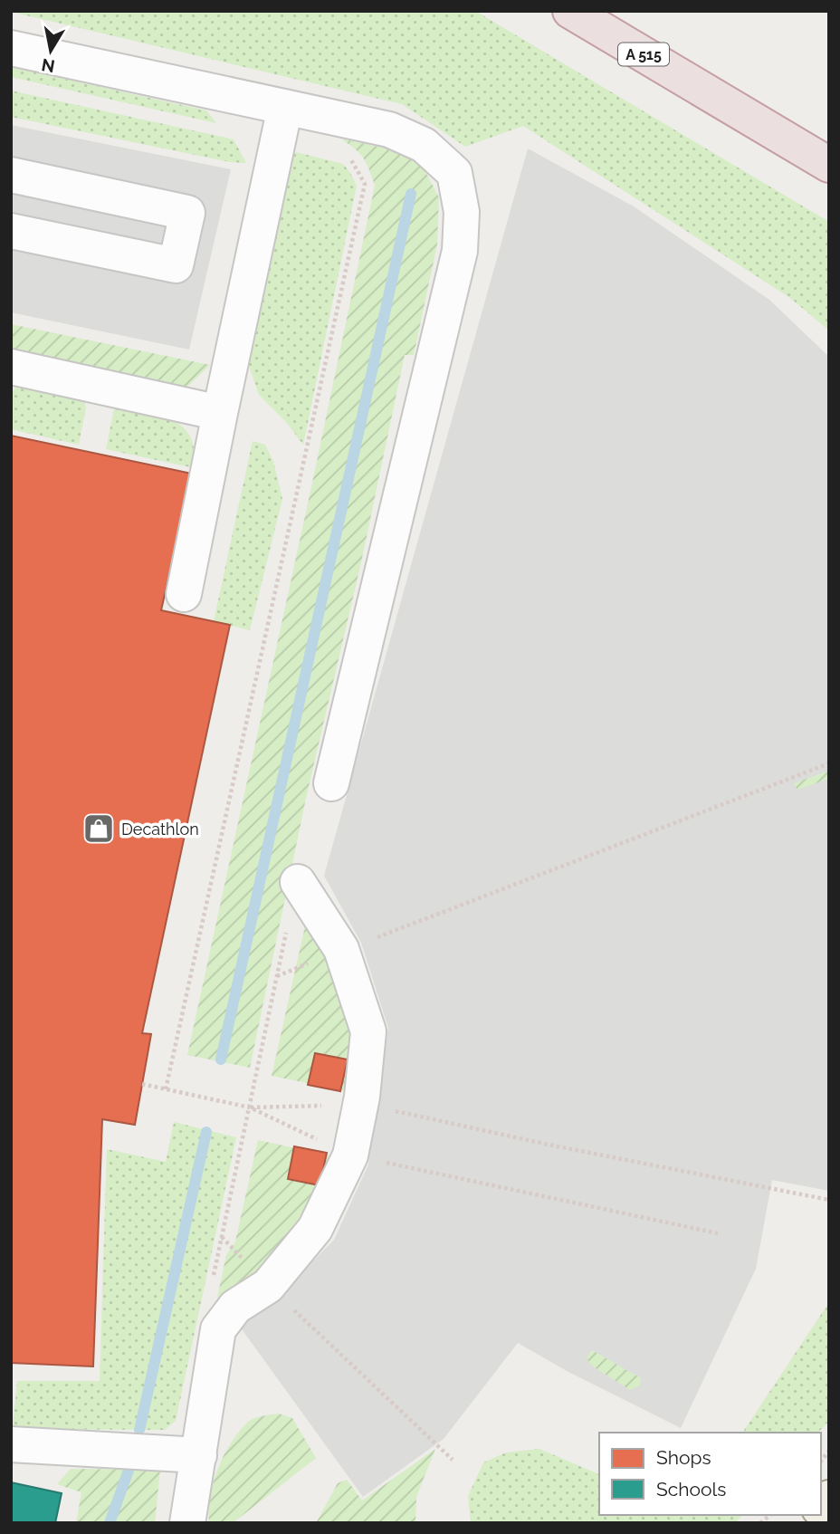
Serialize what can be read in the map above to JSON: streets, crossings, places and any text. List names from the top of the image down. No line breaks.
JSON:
{"streets":{"highway":["A 515"]},"places":{"shop":["Decathlon"]},"legend":["Shops","Schools"],"north":"bottom"}
